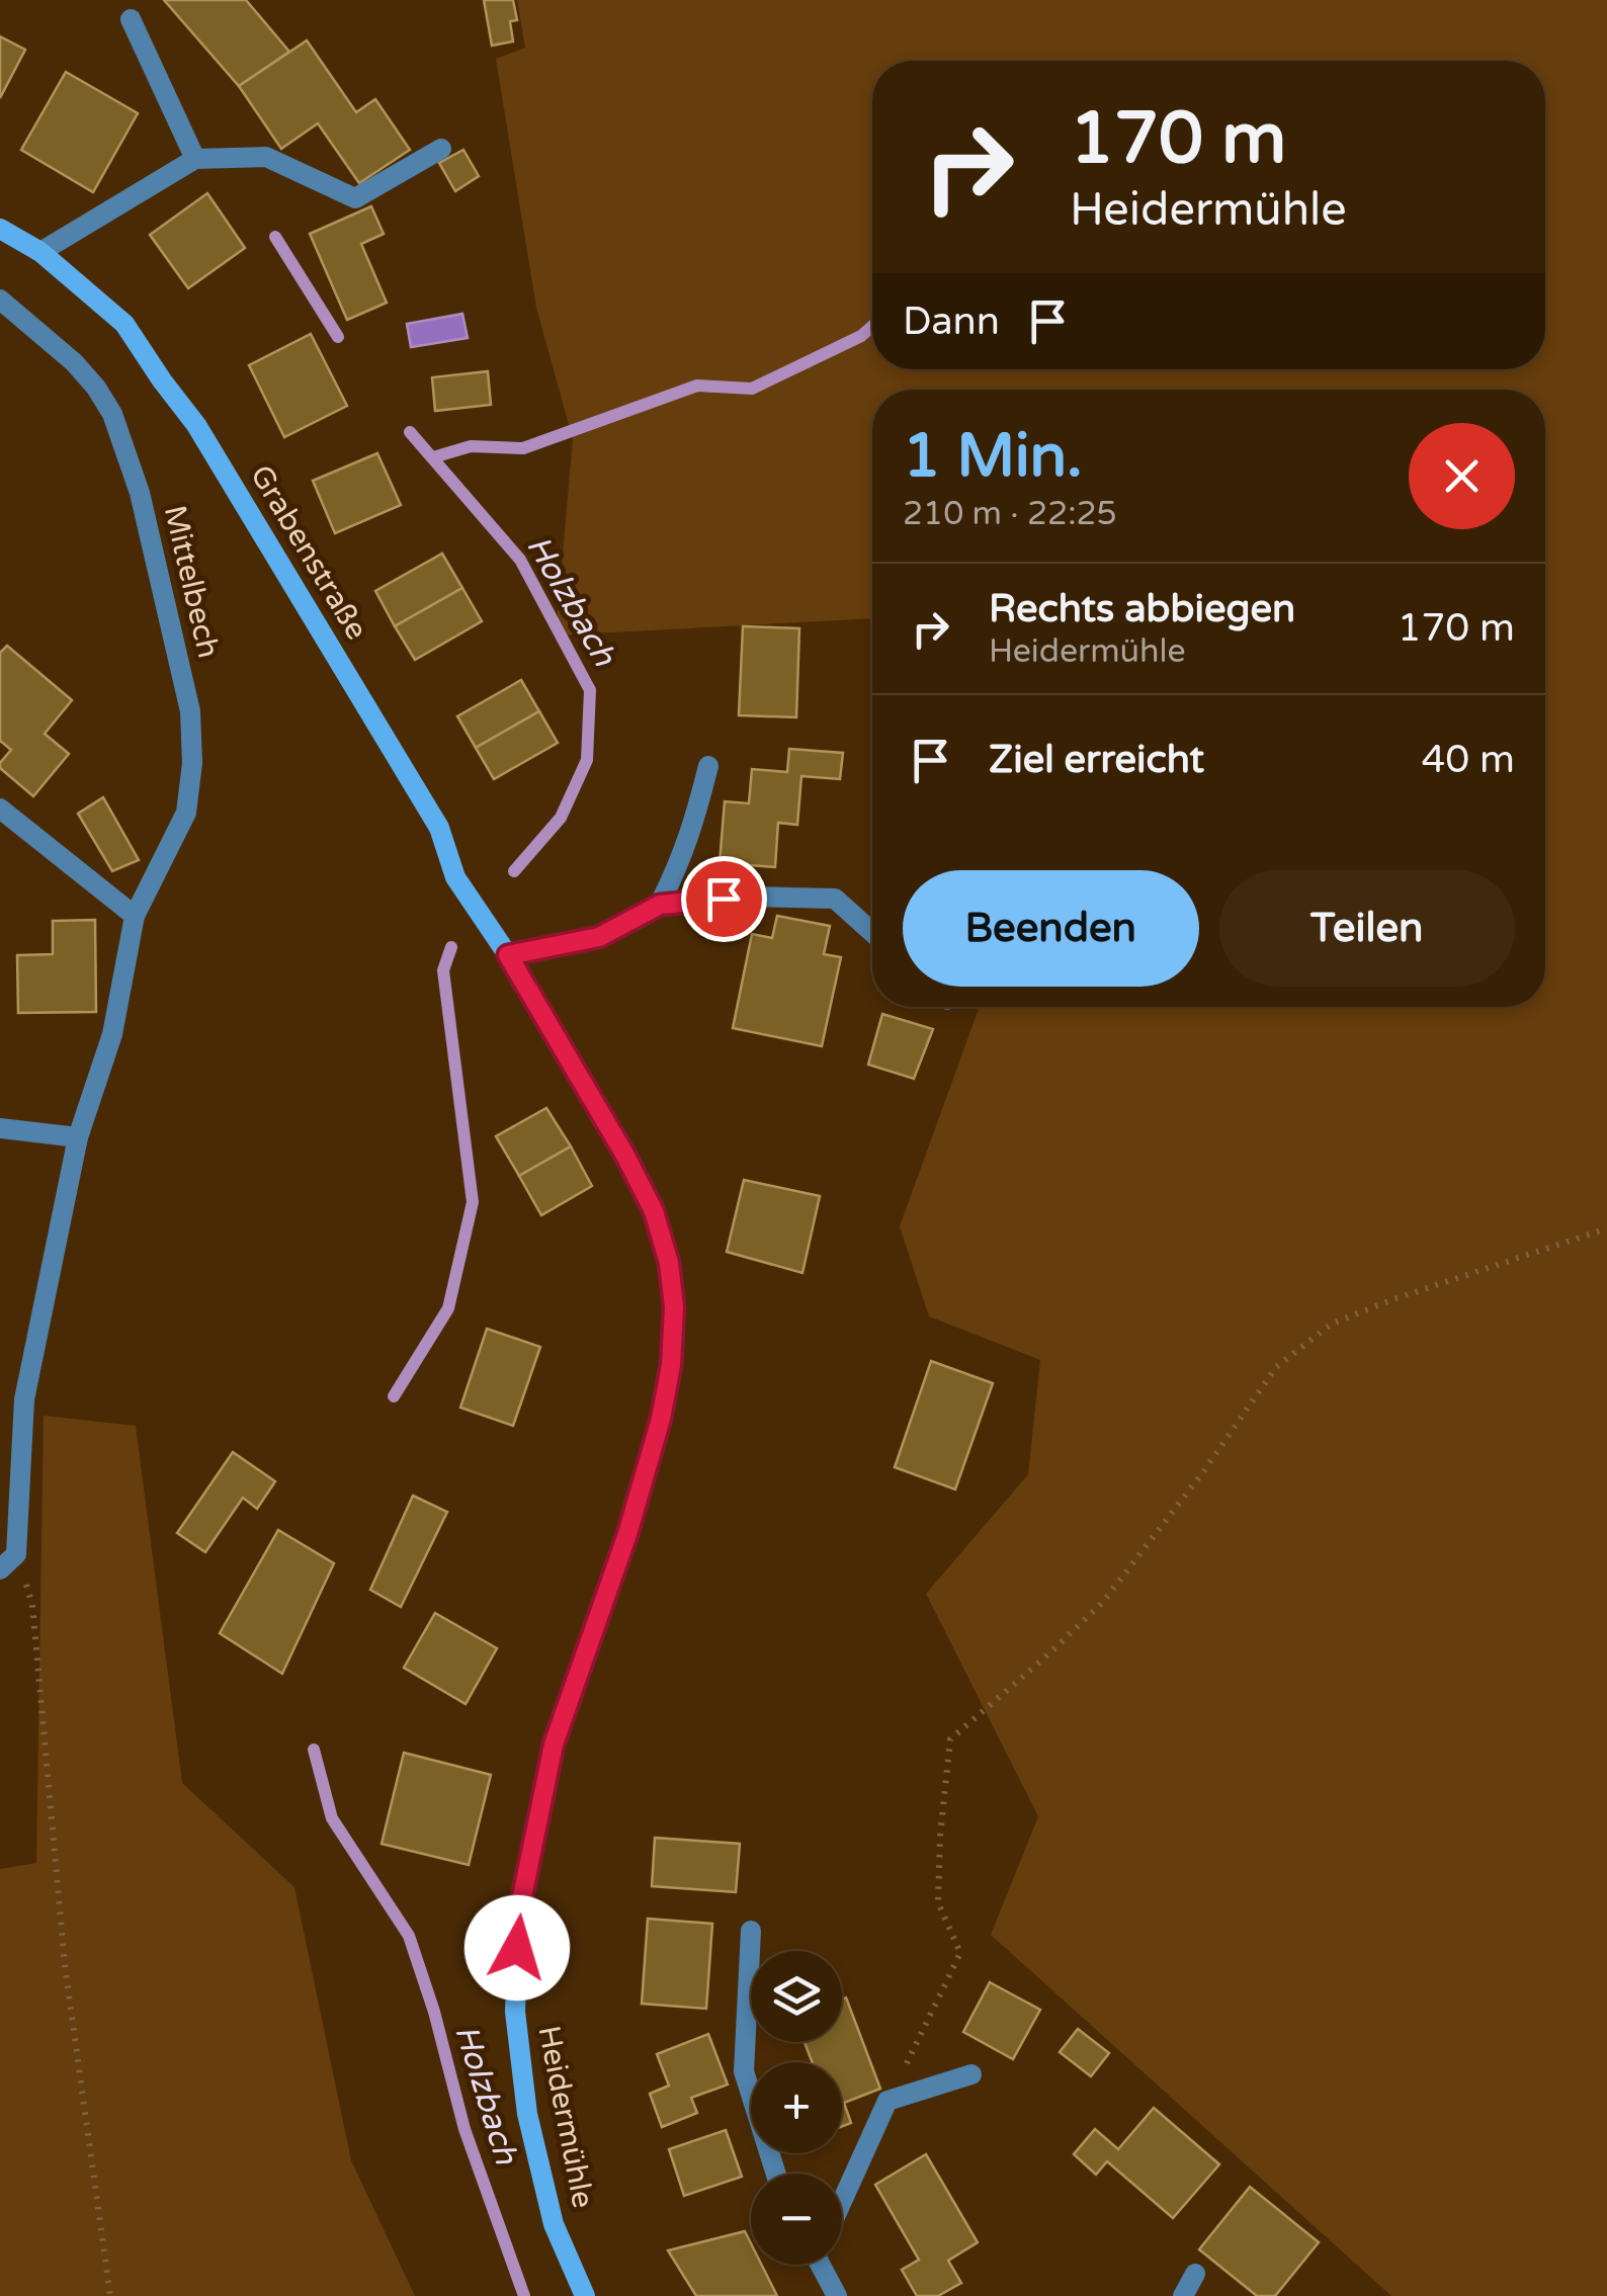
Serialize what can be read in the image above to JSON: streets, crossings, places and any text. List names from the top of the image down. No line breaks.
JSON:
{"streets":{"street":["Grabenstraße","Mittelbech","Heidermühle"]},"crossings":[["Grabenstraße","Heidermühle"]],"water":["Holzbach"],"page":{"turn":["170 m","Heidermühle"],"then":"Dann","heading":["1 Min.","210 m · 22:25"],"list":[{"name":"Rechts abbiegen","note":"Heidermühle","value":"170 m"},{"name":"Ziel erreicht","value":"40 m"}],"buttons":["Beenden","Teilen"],"map_buttons":["+","−"]}}
